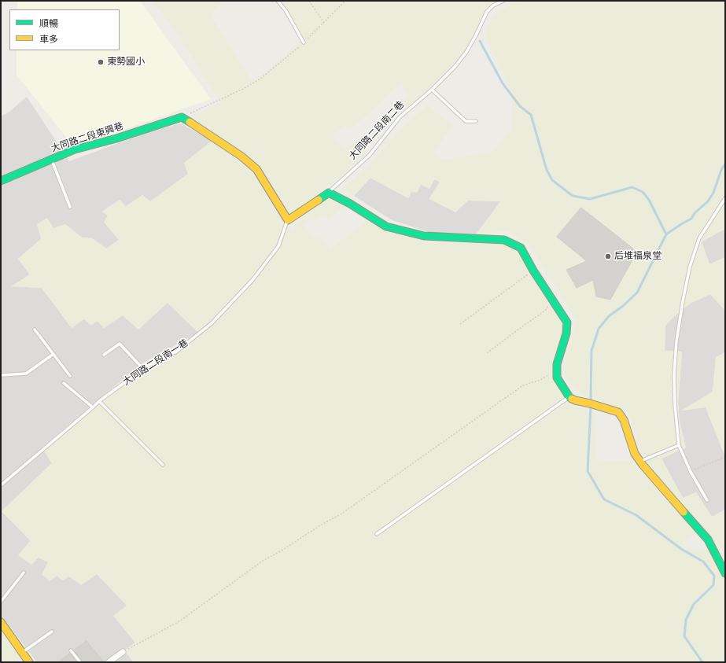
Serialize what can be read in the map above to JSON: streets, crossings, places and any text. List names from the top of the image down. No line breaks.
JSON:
{"streets":{"street":["大同路二段南二巷","大同路二段東興巷"],"lane":["大同路二段南一巷"]},"crossings":[["大同路二段南二巷","大同路二段南一巷"]],"places":["東勢國小","后堆福泉堂"],"legend":["順暢","車多"]}
